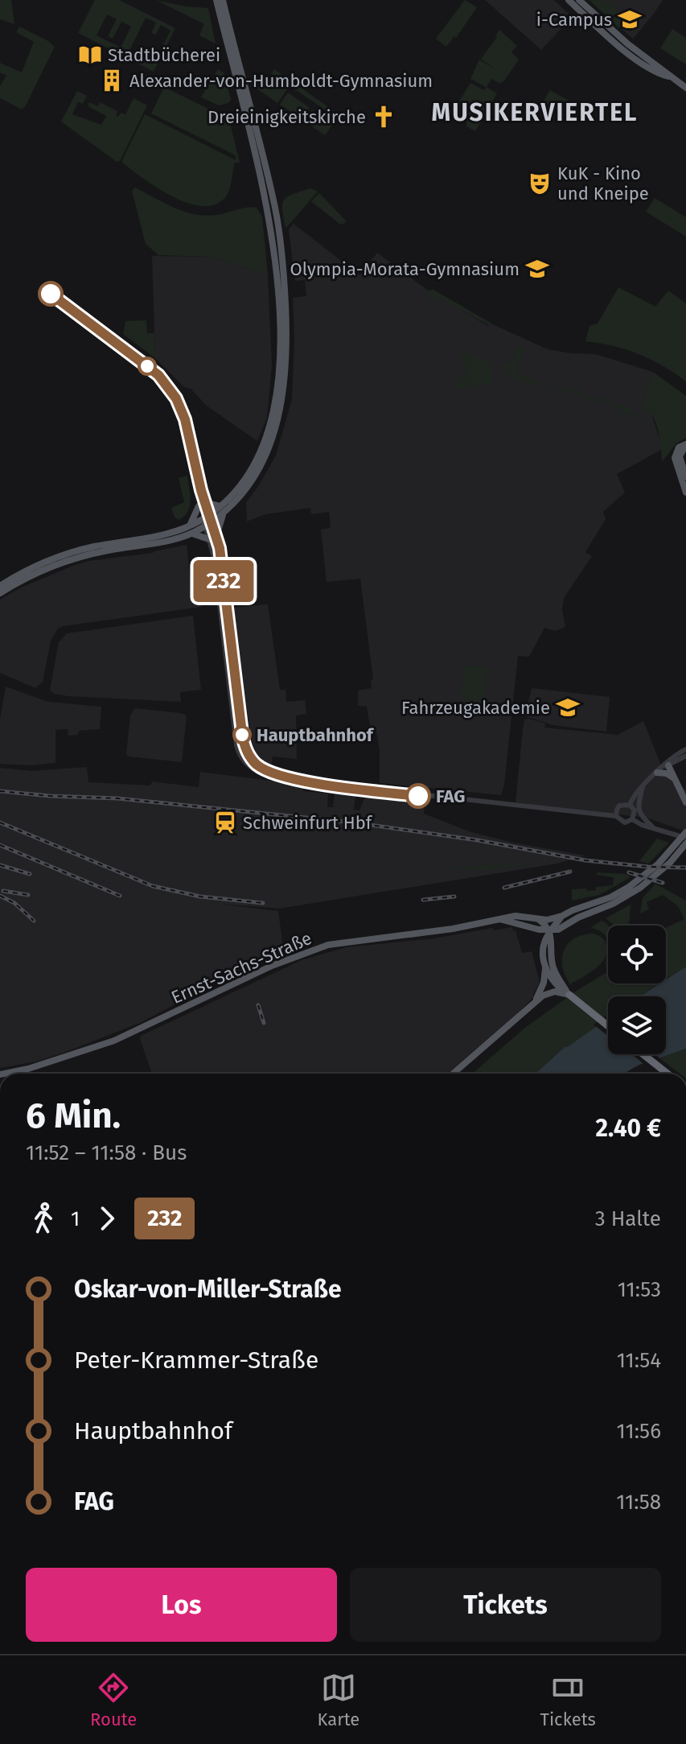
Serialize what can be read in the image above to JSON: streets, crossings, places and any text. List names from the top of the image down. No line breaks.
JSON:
{"streets":{"main road":["Ernst-Sachs-Straße"]},"districts":["MUSIKERVIERTEL"],"places":{"school or university":["i-Campus","Olympia-Morata-Gymnasium","Fahrzeugakademie"],"library":["Stadtbücherei"],"building":["Alexander-von-Humboldt-Gymnasium"],"church":["Dreieinigkeitskirche"],"theatre":["KuK - Kino und Kneipe"],"other":["Hauptbahnhof","FAG"],"station":["Schweinfurt Hbf"]},"lines":["bus line 232"],"page":{"on_map":"232","heading":["6 Min.","11:52 – 11:58 · Bus","2.40 €"],"legs":["1","232","3 Halte"],"list":[{"name":"Oskar-von-Miller-Straße","value":"11:53"},{"name":"Peter-Krammer-Straße","value":"11:54"},{"name":"Hauptbahnhof","value":"11:56"},{"name":"FAG","value":"11:58"}],"buttons":["Los","Tickets"],"tabs":["Route","Karte","Tickets"]}}
